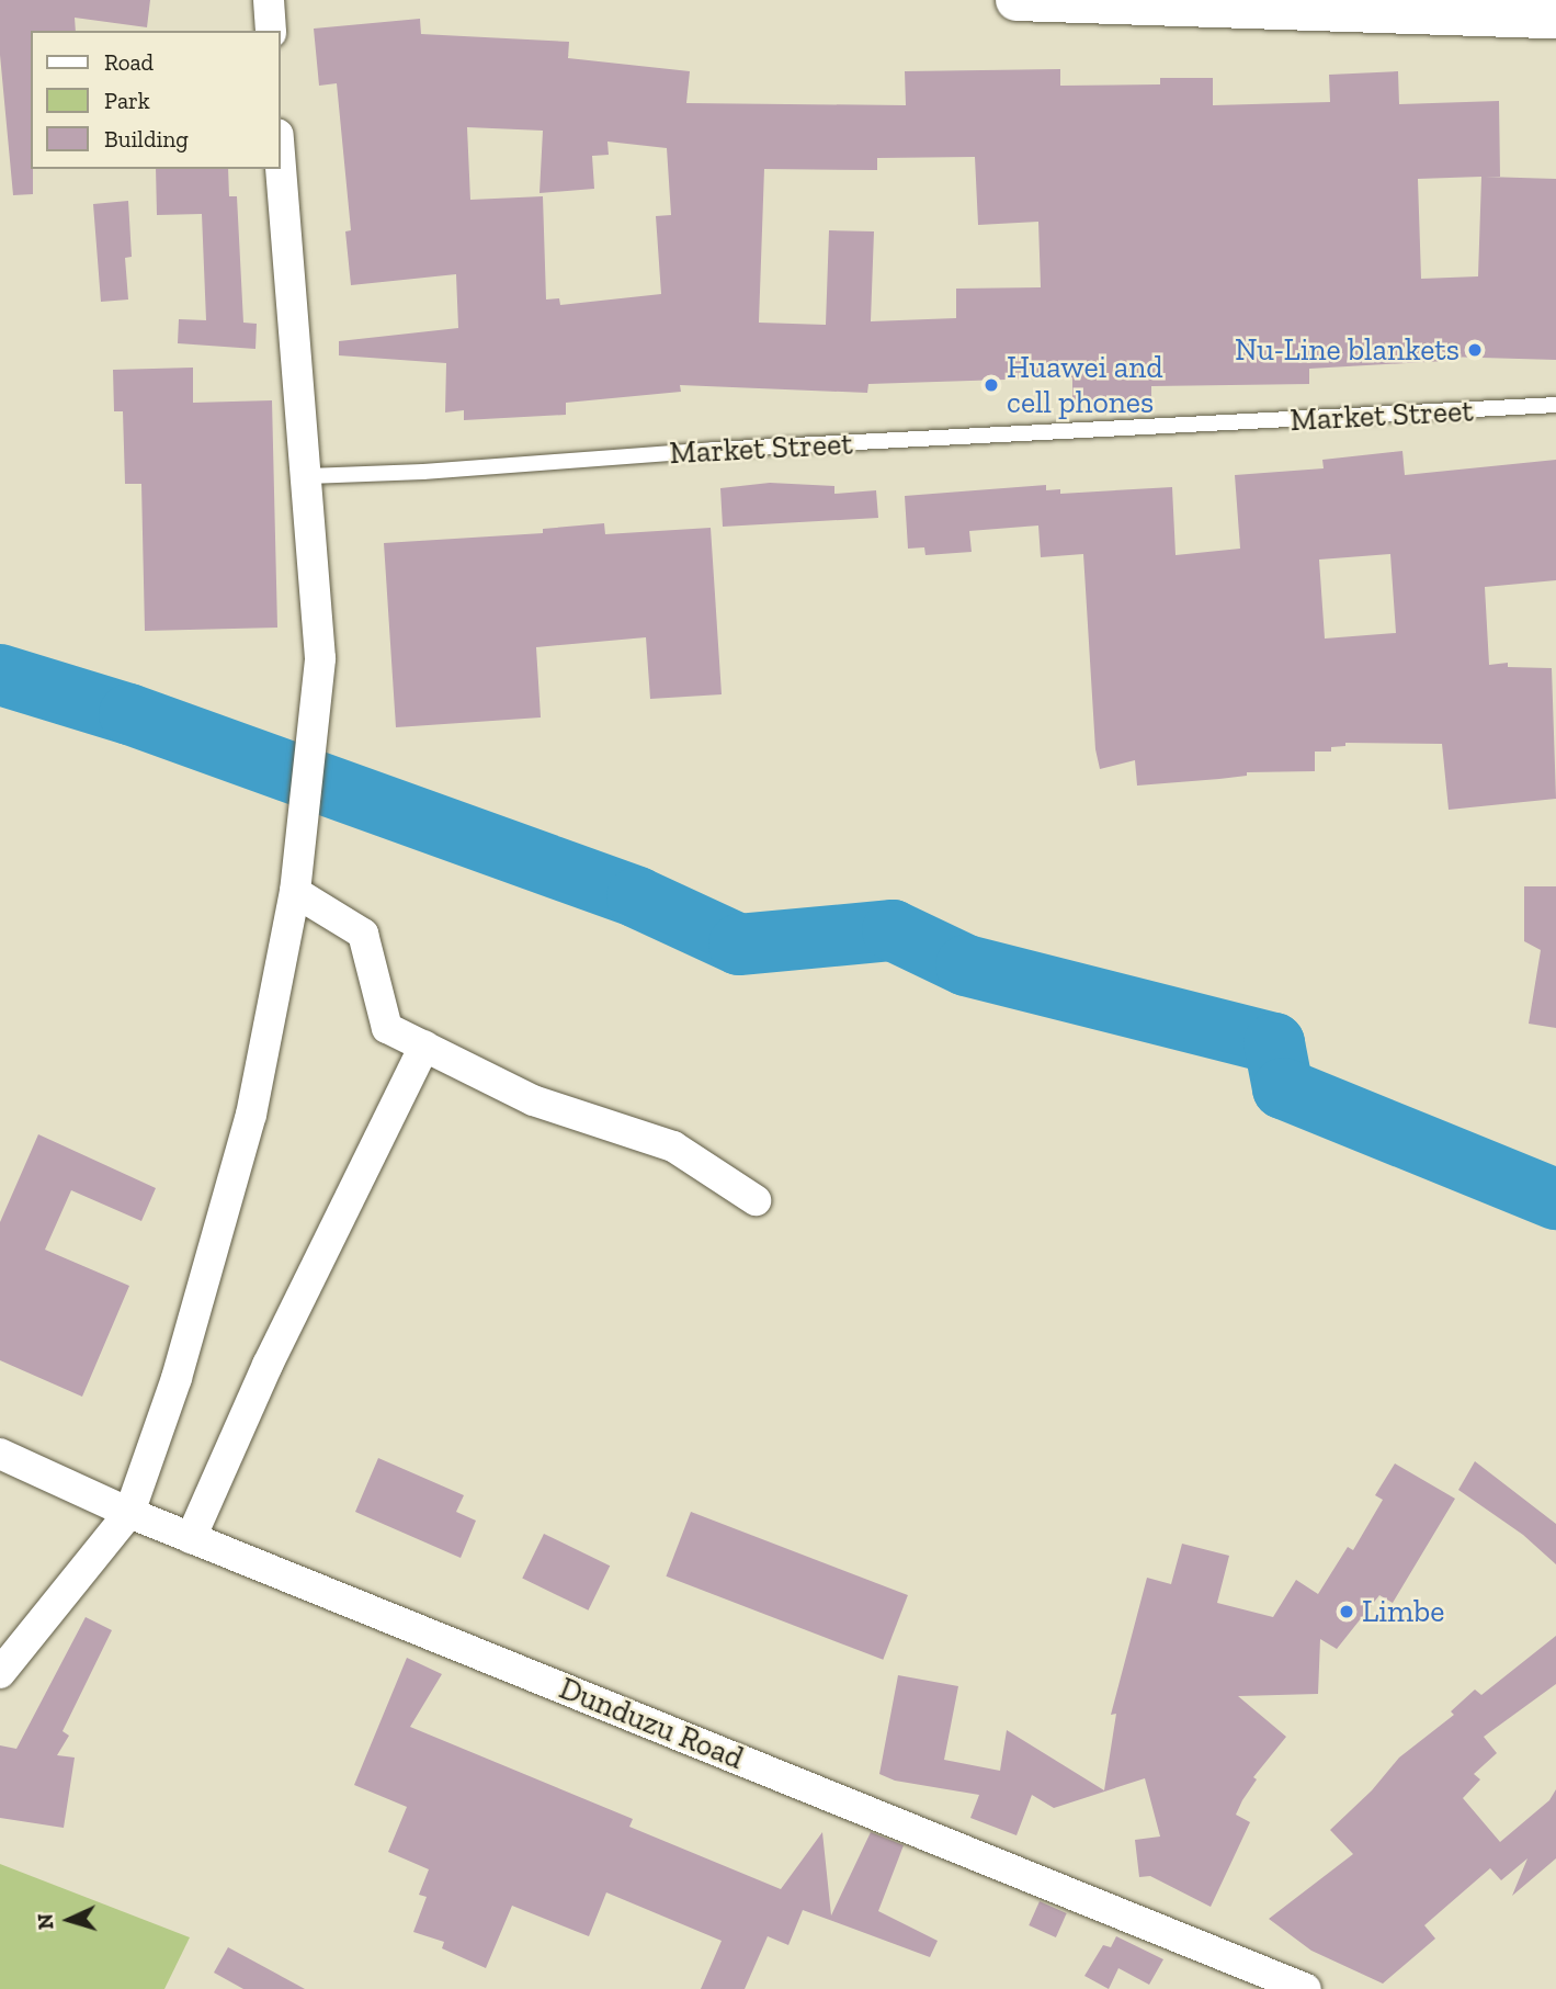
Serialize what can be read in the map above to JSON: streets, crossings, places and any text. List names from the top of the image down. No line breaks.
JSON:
{"streets":{"street":["Dunduzu Road"],"lane":["Market Street"]},"places":["Nu-Line blankets","Huawei and cell phones","Limbe"],"legend":["Road","Park","Building"],"north":"left"}
